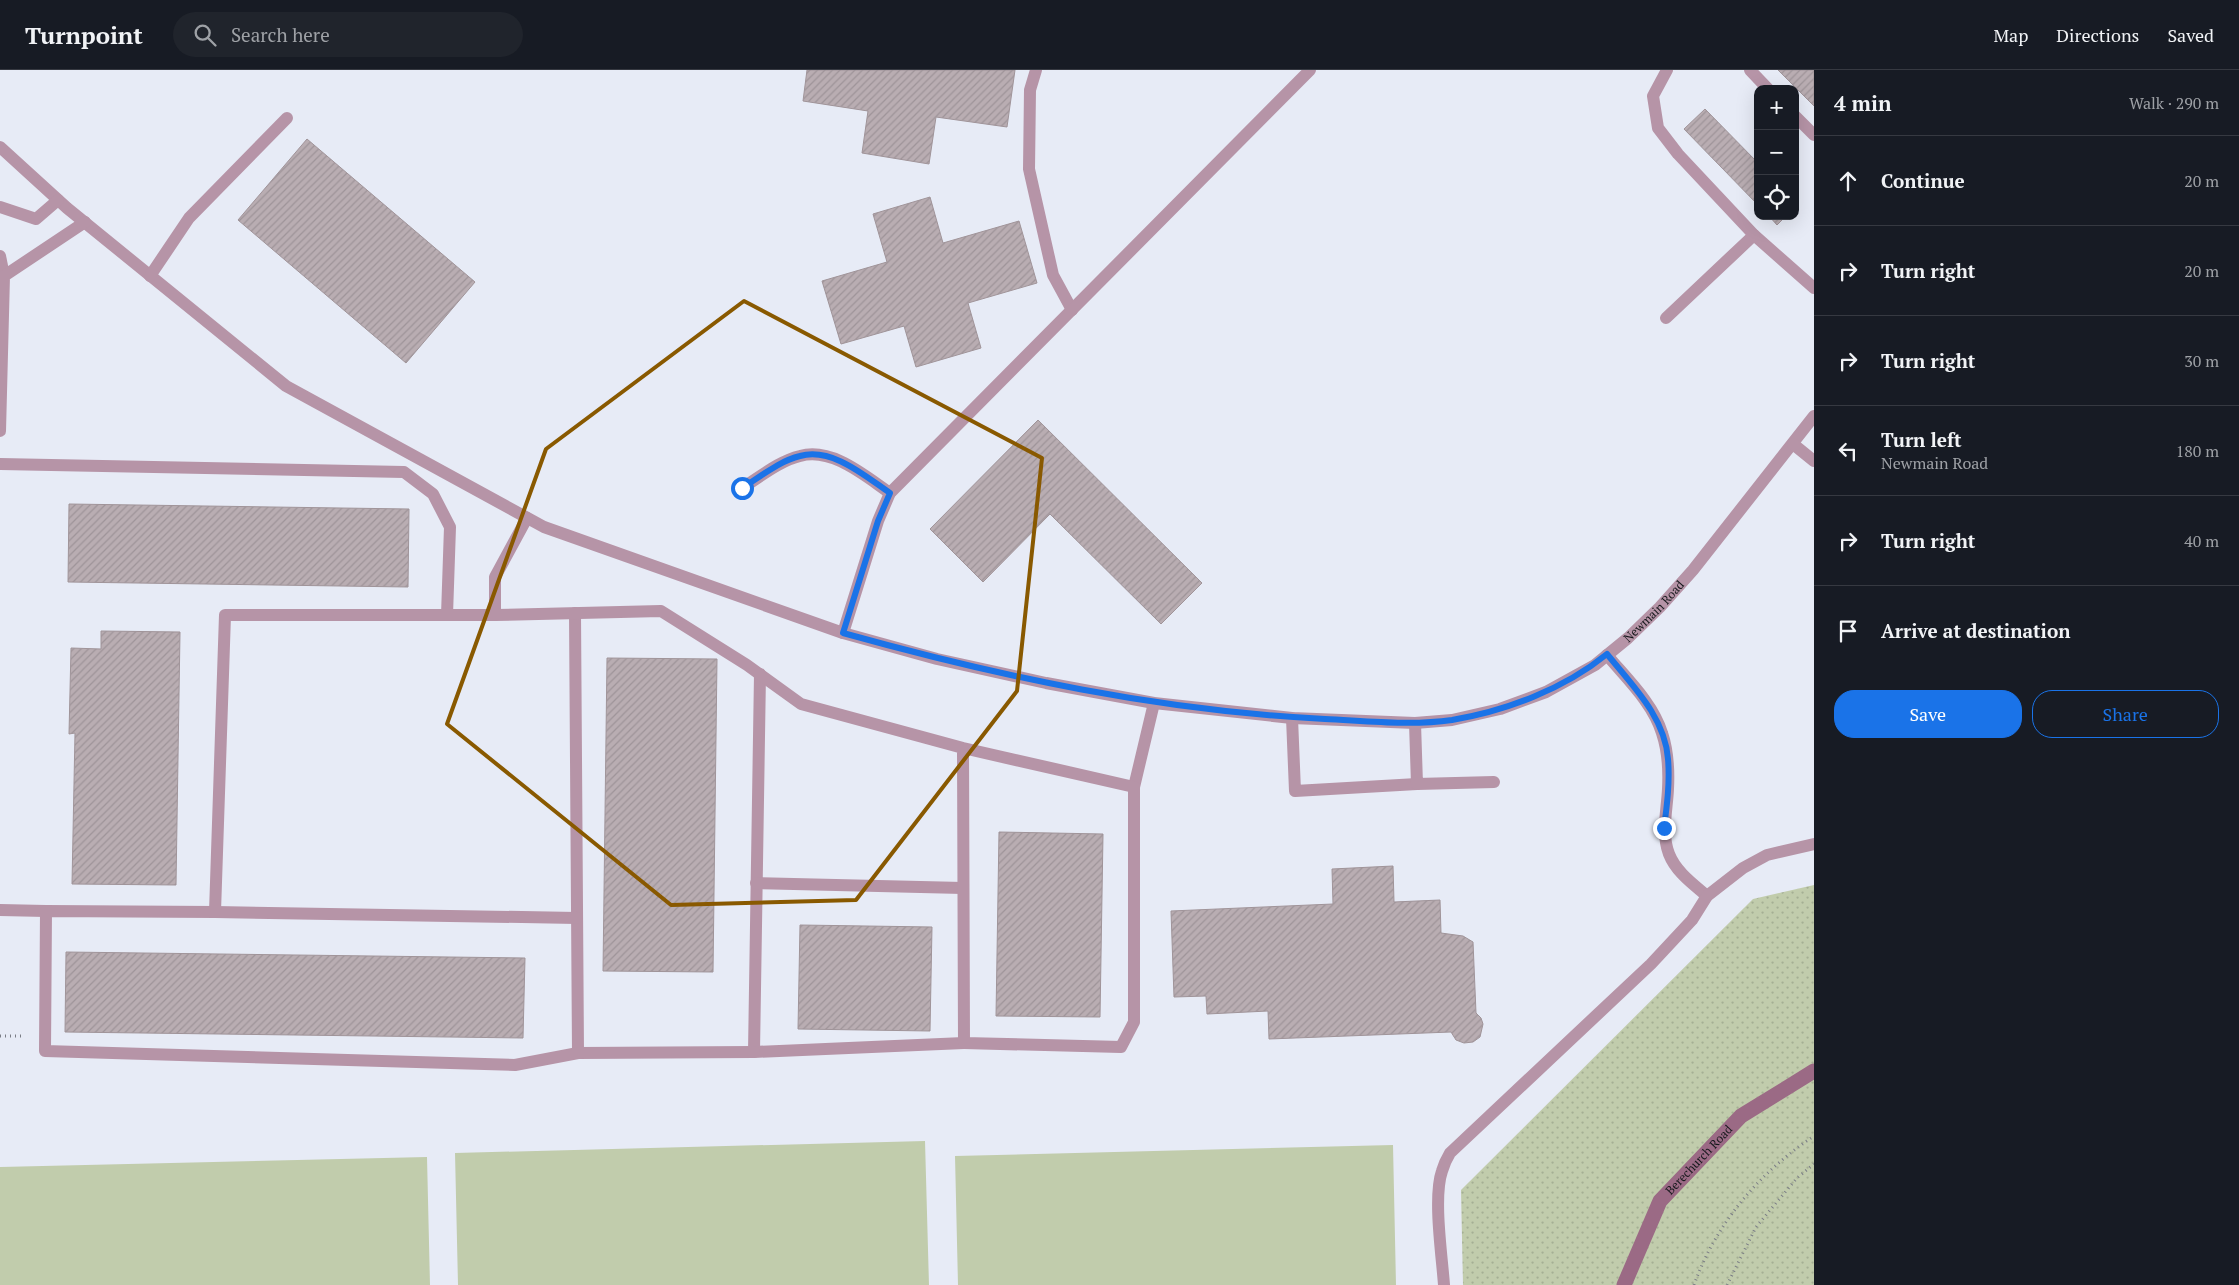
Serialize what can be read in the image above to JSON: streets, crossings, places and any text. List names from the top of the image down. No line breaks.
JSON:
{"streets":{"street":["Berechurch Road"],"lane":["Newmain Road"]},"page":{"header":"Turnpoint","search":"Search here","nav":["Map","Directions","Saved"],"heading":["4 min","Walk · 290 m"],"map_buttons":["+","−"],"list":[["Continue","20 m"],["Turn right","20 m"],["Turn right","30 m"],["Turn left","Newmain Road","180 m"],["Turn right","40 m"],"Arrive at destination"],"buttons":["Save","Share"]}}
